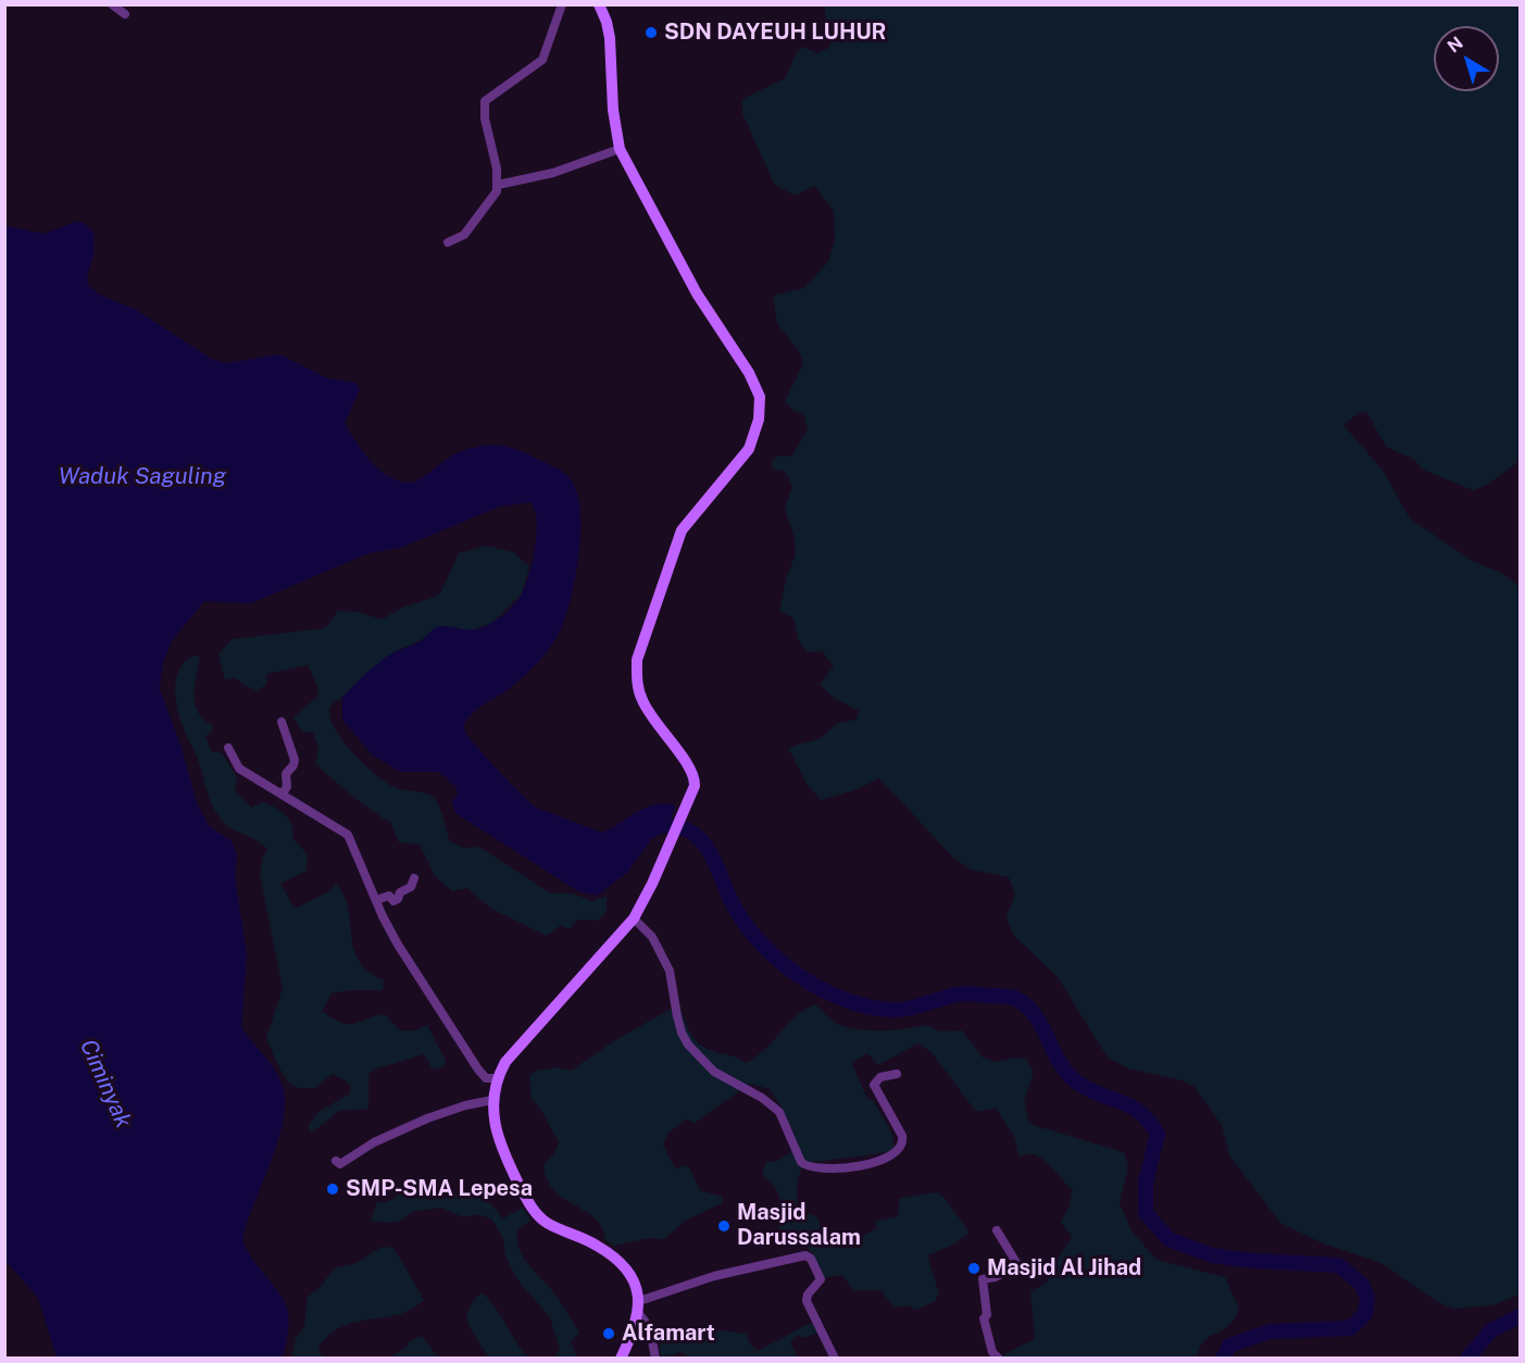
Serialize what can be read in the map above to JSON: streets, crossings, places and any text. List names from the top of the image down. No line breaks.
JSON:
{"water":["Waduk Saguling","Ciminyak"],"places":["SDN DAYEUH LUHUR","SMP-SMA Lepesa","Masjid Darussalam","Masjid Al Jihad","Alfamart"],"north":"top left"}
